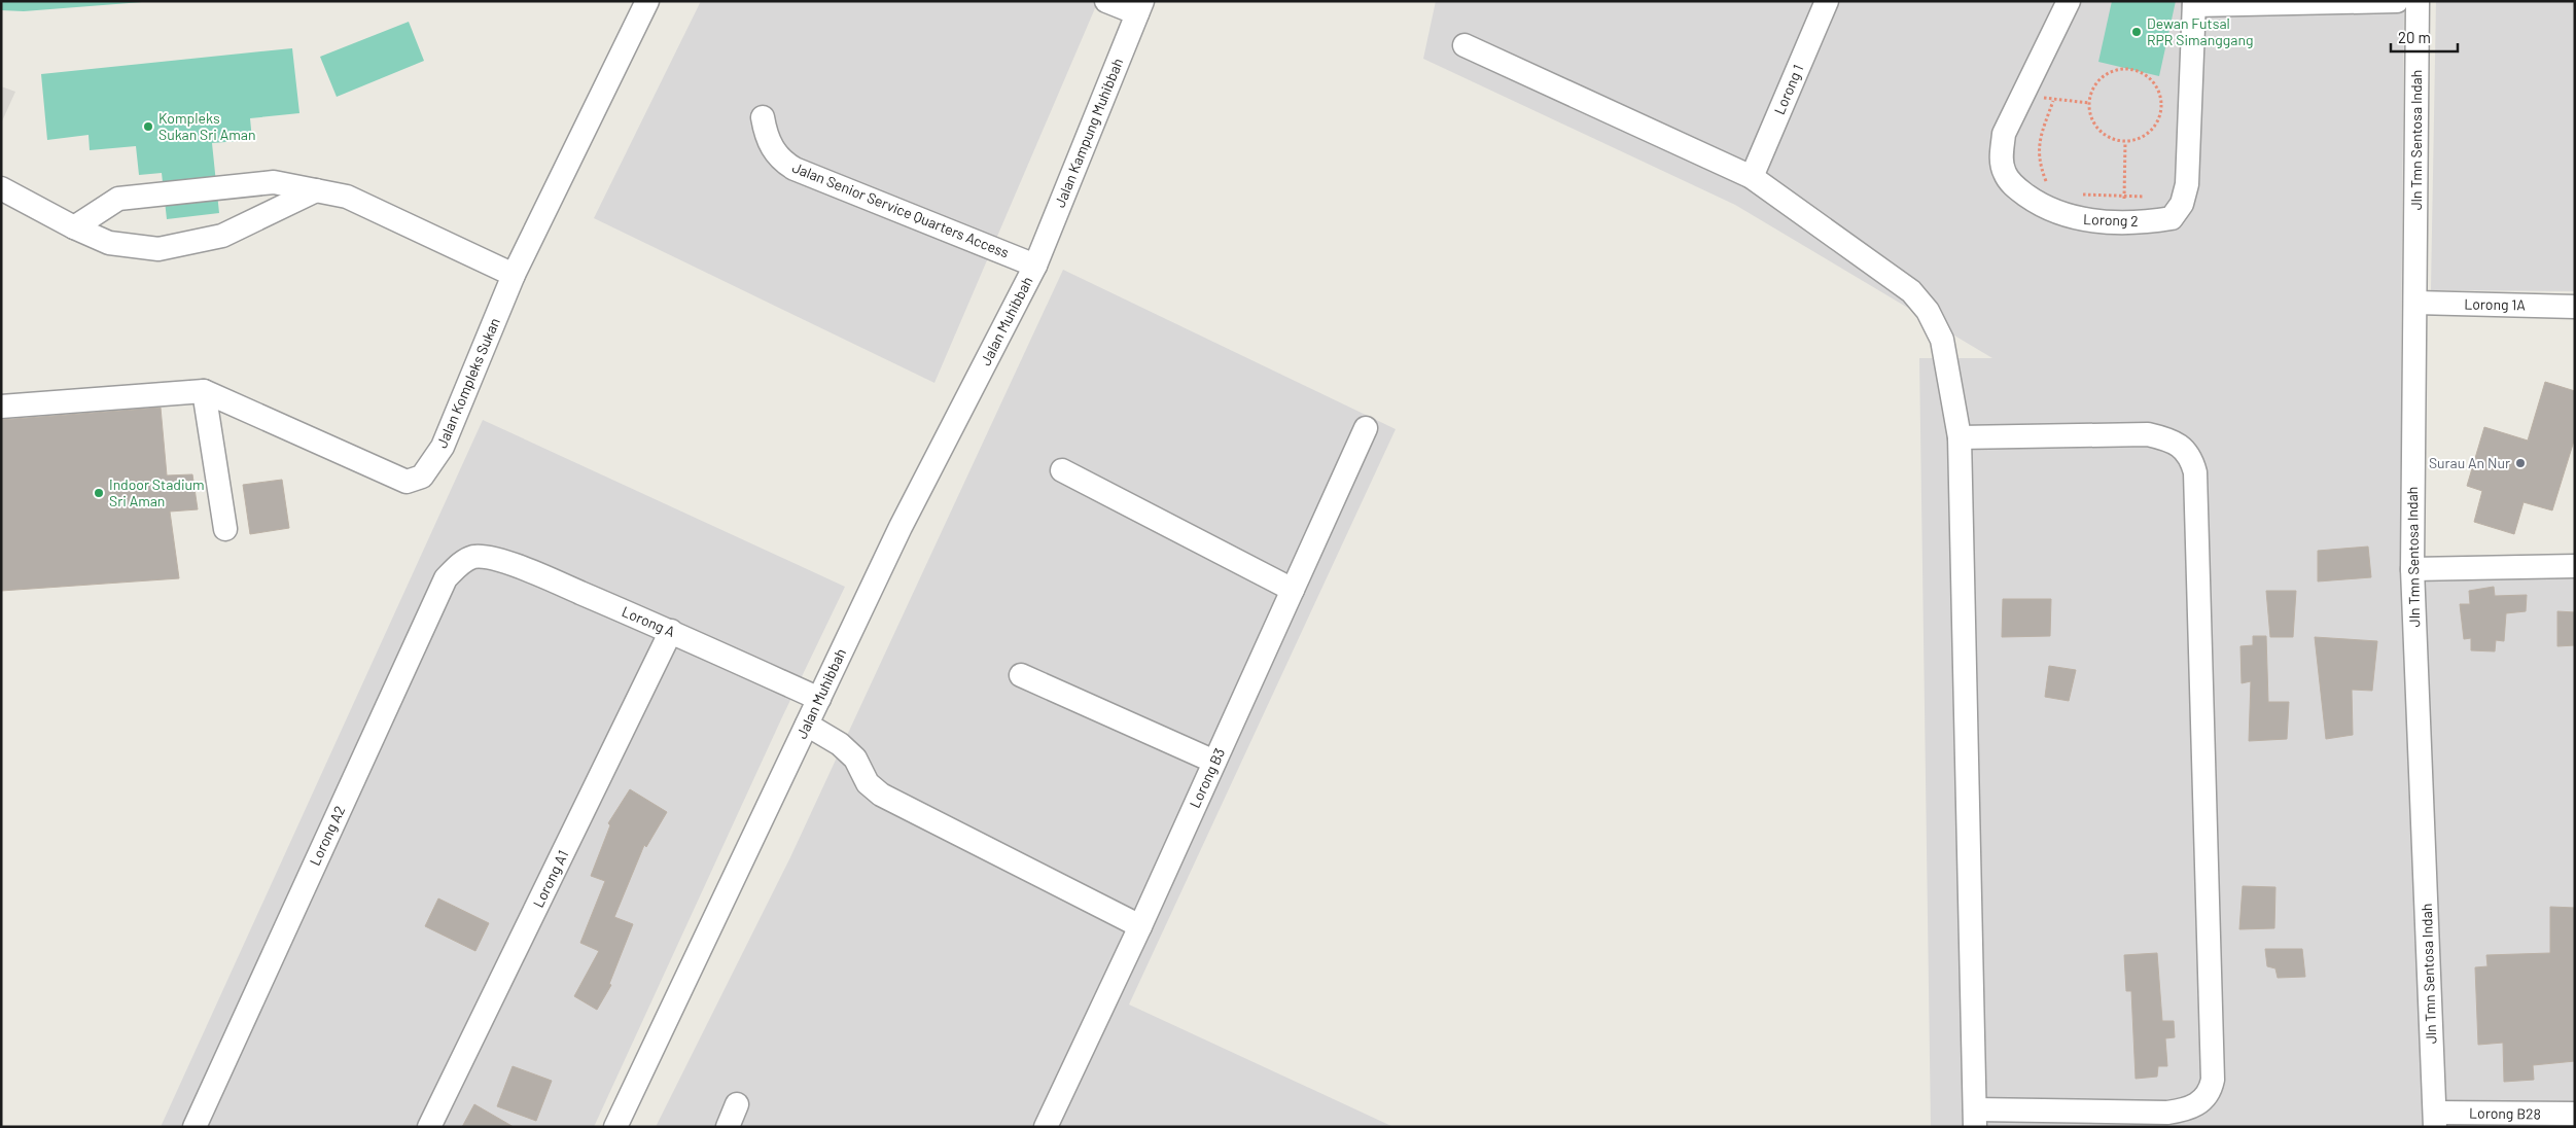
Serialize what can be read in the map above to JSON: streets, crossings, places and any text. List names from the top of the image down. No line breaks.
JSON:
{"streets":{"street":["Lorong 1","Jalan Kampung Muhibbah","Jln Tmn Sentosa Indah","Jalan Senior Service Quarters Access","Lorong 2","Lorong 1A","Jalan Muhibbah","Jalan Kompleks Sukan","Lorong A","Lorong B3","Lorong A2","Lorong A1","Lorong B28"]},"crossings":[["Jalan Kampung Muhibbah","Jalan Senior Service Quarters Access"],["Jalan Kampung Muhibbah","Jalan Muhibbah"],["Jln Tmn Sentosa Indah","Lorong 1A"],["Jln Tmn Sentosa Indah","Lorong B28"],["Jalan Senior Service Quarters Access","Jalan Muhibbah"],["Jalan Muhibbah","Lorong A"],["Lorong A","Lorong A2"],["Lorong A","Lorong A1"]],"places":["Dewan Futsal RPR Simanggang","Kompleks Sukan Sri Aman","Surau An Nur","Indoor Stadium Sri Aman"],"scale_bar":"20 m"}
